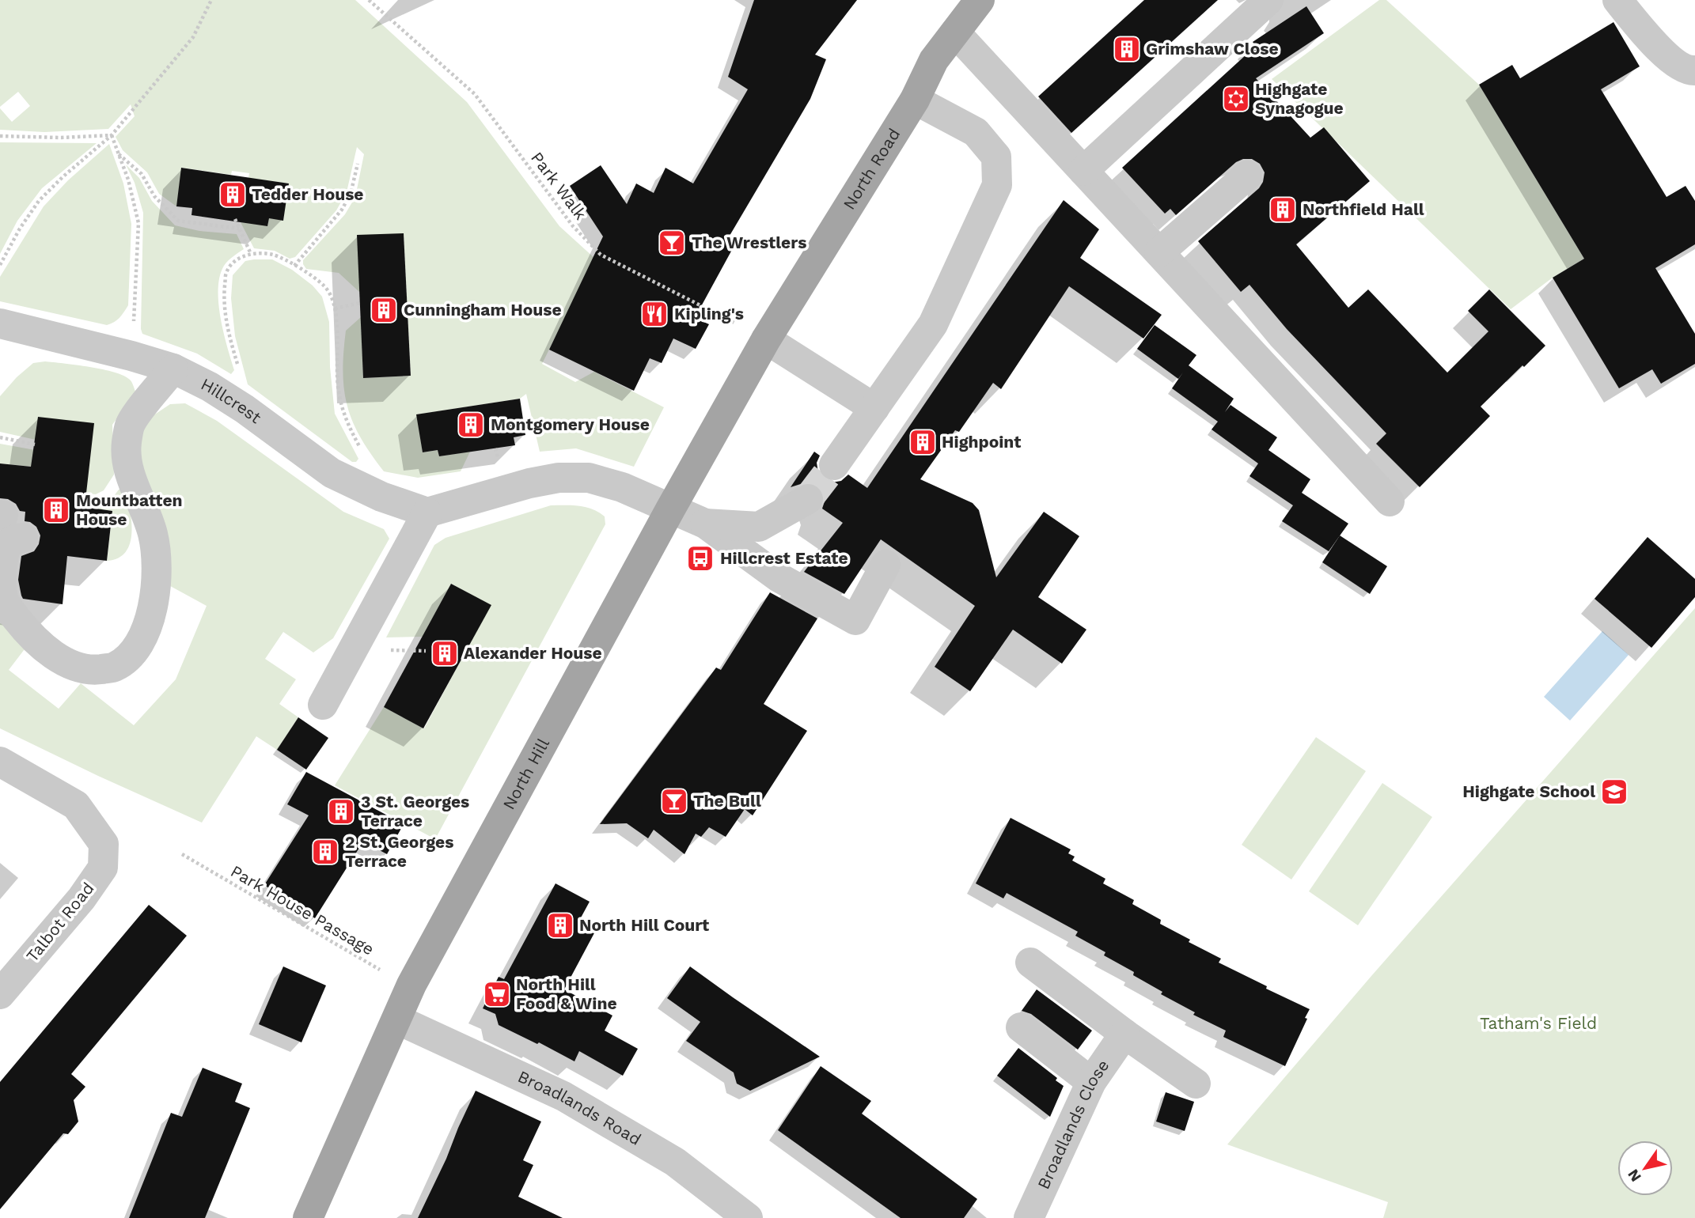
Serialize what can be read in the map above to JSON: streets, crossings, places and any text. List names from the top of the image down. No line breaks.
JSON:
{"streets":{"main road":["North Road","North Hill"],"street":["Hillcrest","Talbot Road","Broadlands Road","Broadlands Close"],"path":["Park Walk","Park House Passage"]},"crossings":[["North Road","Park Walk"],["North Road","North Hill"],["Park Walk","North Hill"],["North Hill","Park House Passage"],["North Hill","Broadlands Road"]],"parks":["Tatham's Field"],"places":{"building":["Grimshaw Close","Tedder House","Northfield Hall","Cunningham House","Montgomery House","Highpoint","Mountbatten House","Alexander House","3 St. Georges Terrace","2 St. Georges Terrace","North Hill Court"],"synagogue":["Highgate Synagogue"],"bar":["The Wrestlers","The Bull"],"restaurant":["Kipling's"],"bus stop":["Hillcrest Estate"],"school or university":["Highgate School"],"supermarket":["North Hill Food & Wine"]},"north":"bottom left"}
